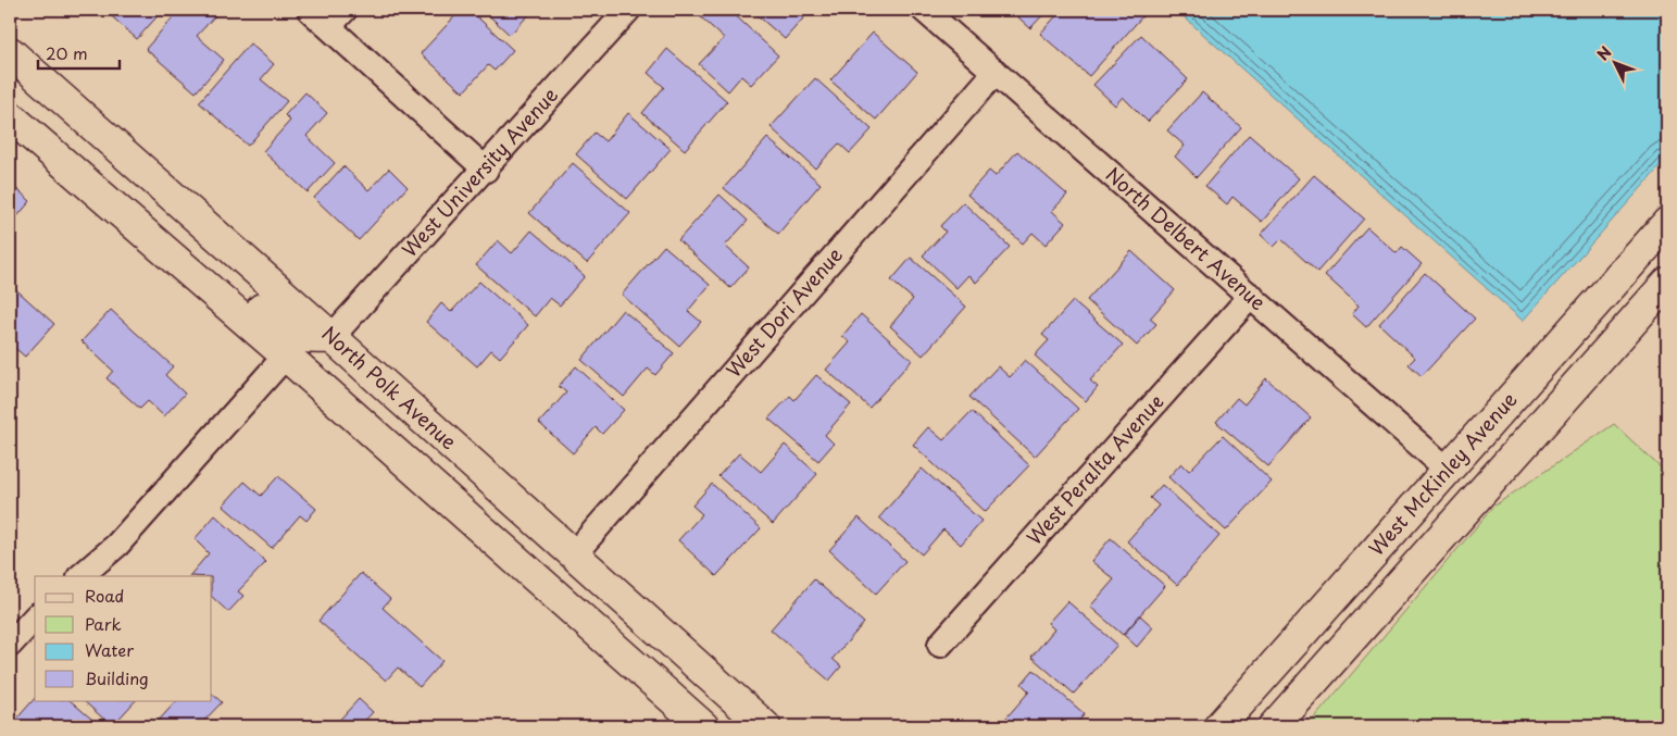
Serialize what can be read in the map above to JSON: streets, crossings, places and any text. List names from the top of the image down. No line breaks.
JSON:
{"streets":{"main road":["North Polk Avenue","West McKinley Avenue"],"street":["West University Avenue","North Delbert Avenue","West Dori Avenue","West Peralta Avenue"]},"crossings":[["West University Avenue","North Polk Avenue"],["North Delbert Avenue","West Dori Avenue"],["North Delbert Avenue","West Peralta Avenue"],["North Delbert Avenue","West McKinley Avenue"],["West Dori Avenue","North Polk Avenue"]],"legend":["Road","Park","Water","Building"],"scale_bar":"20 m","north":"top left"}
